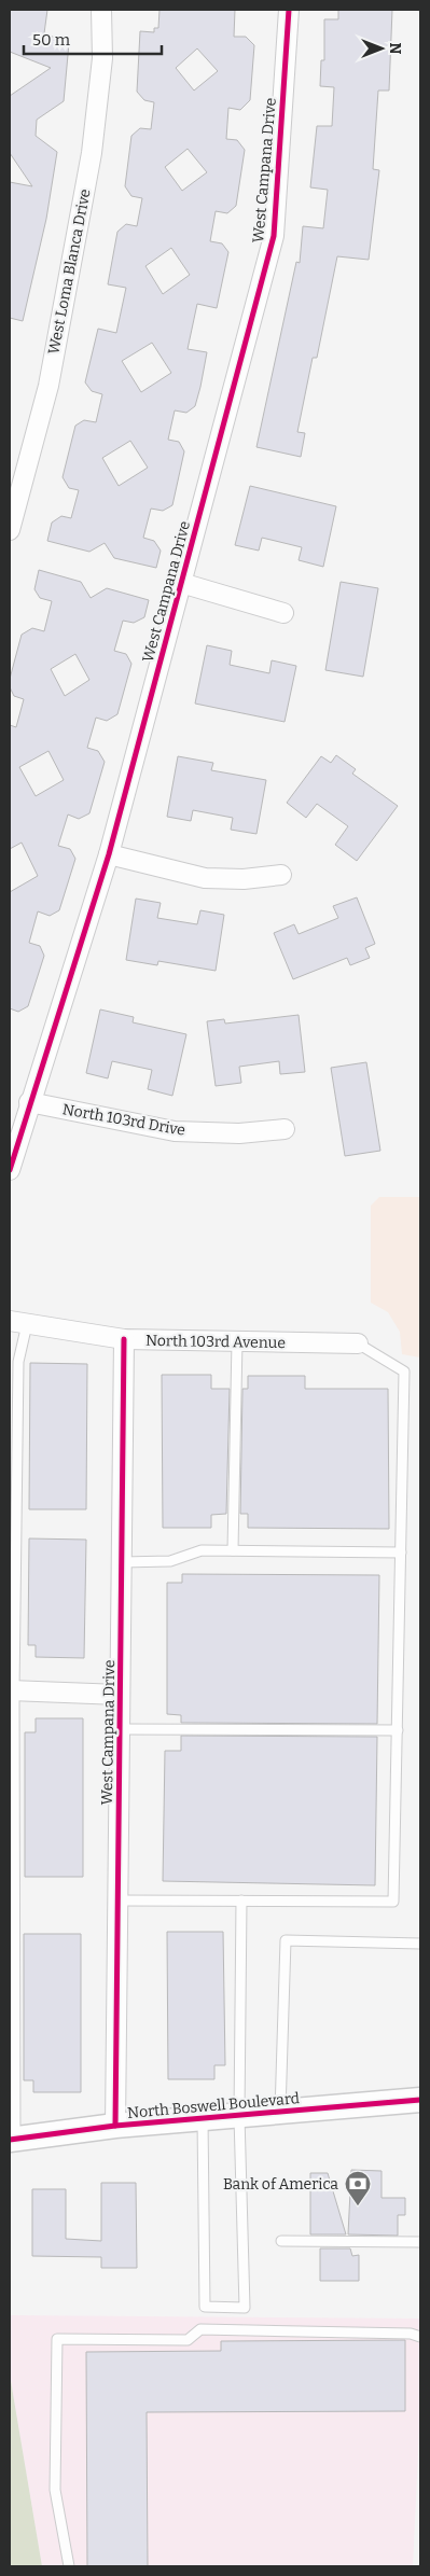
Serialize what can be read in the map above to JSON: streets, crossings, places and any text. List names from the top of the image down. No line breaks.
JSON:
{"streets":{"street":["West Campana Drive","West Loma Blanca Drive","North 103rd Drive","North 103rd Avenue","North Boswell Boulevard"]},"crossings":[["West Campana Drive","North 103rd Drive"],["West Campana Drive","North 103rd Avenue"],["West Campana Drive","North Boswell Boulevard"]],"places":{"bank":["Bank of America"]},"scale_bar":"50 m","north":"right"}
